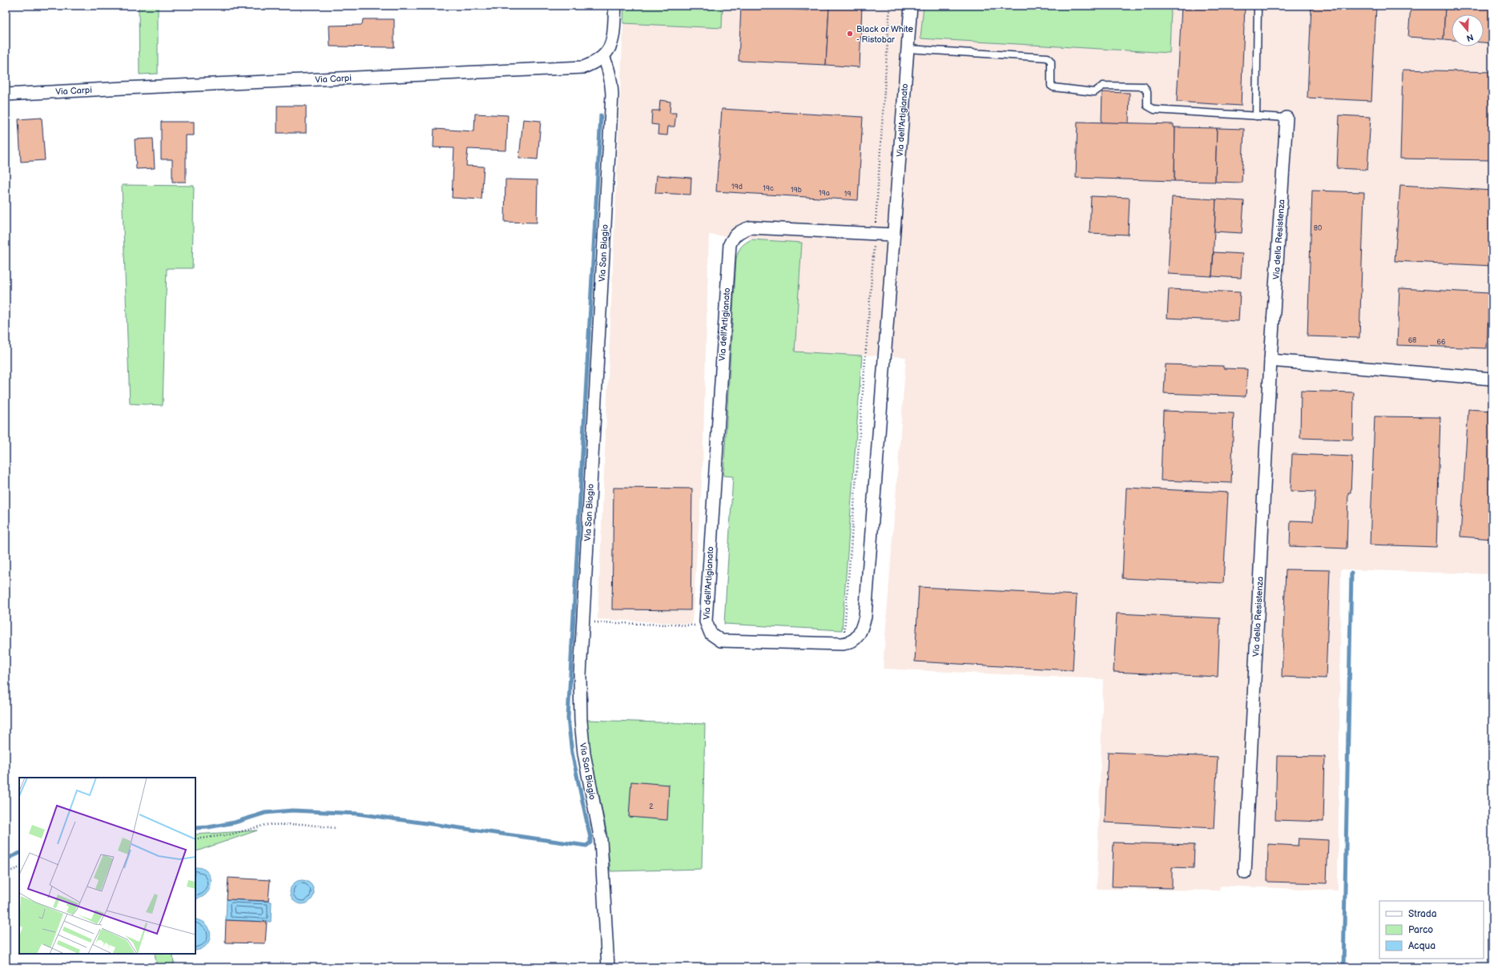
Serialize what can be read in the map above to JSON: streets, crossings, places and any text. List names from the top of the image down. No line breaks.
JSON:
{"streets":{"street":["Via Carpi","Via dell'Artigianato","Via della Resistenza","Via San Biagio"]},"crossings":[["Via Carpi","Via San Biagio"]],"places":["Black or White - Ristobar"],"house_numbers":["19d","19c","19b","19a","19","80","68","66","2"],"legend":["Strada","Parco","Acqua"],"north":"bottom"}
